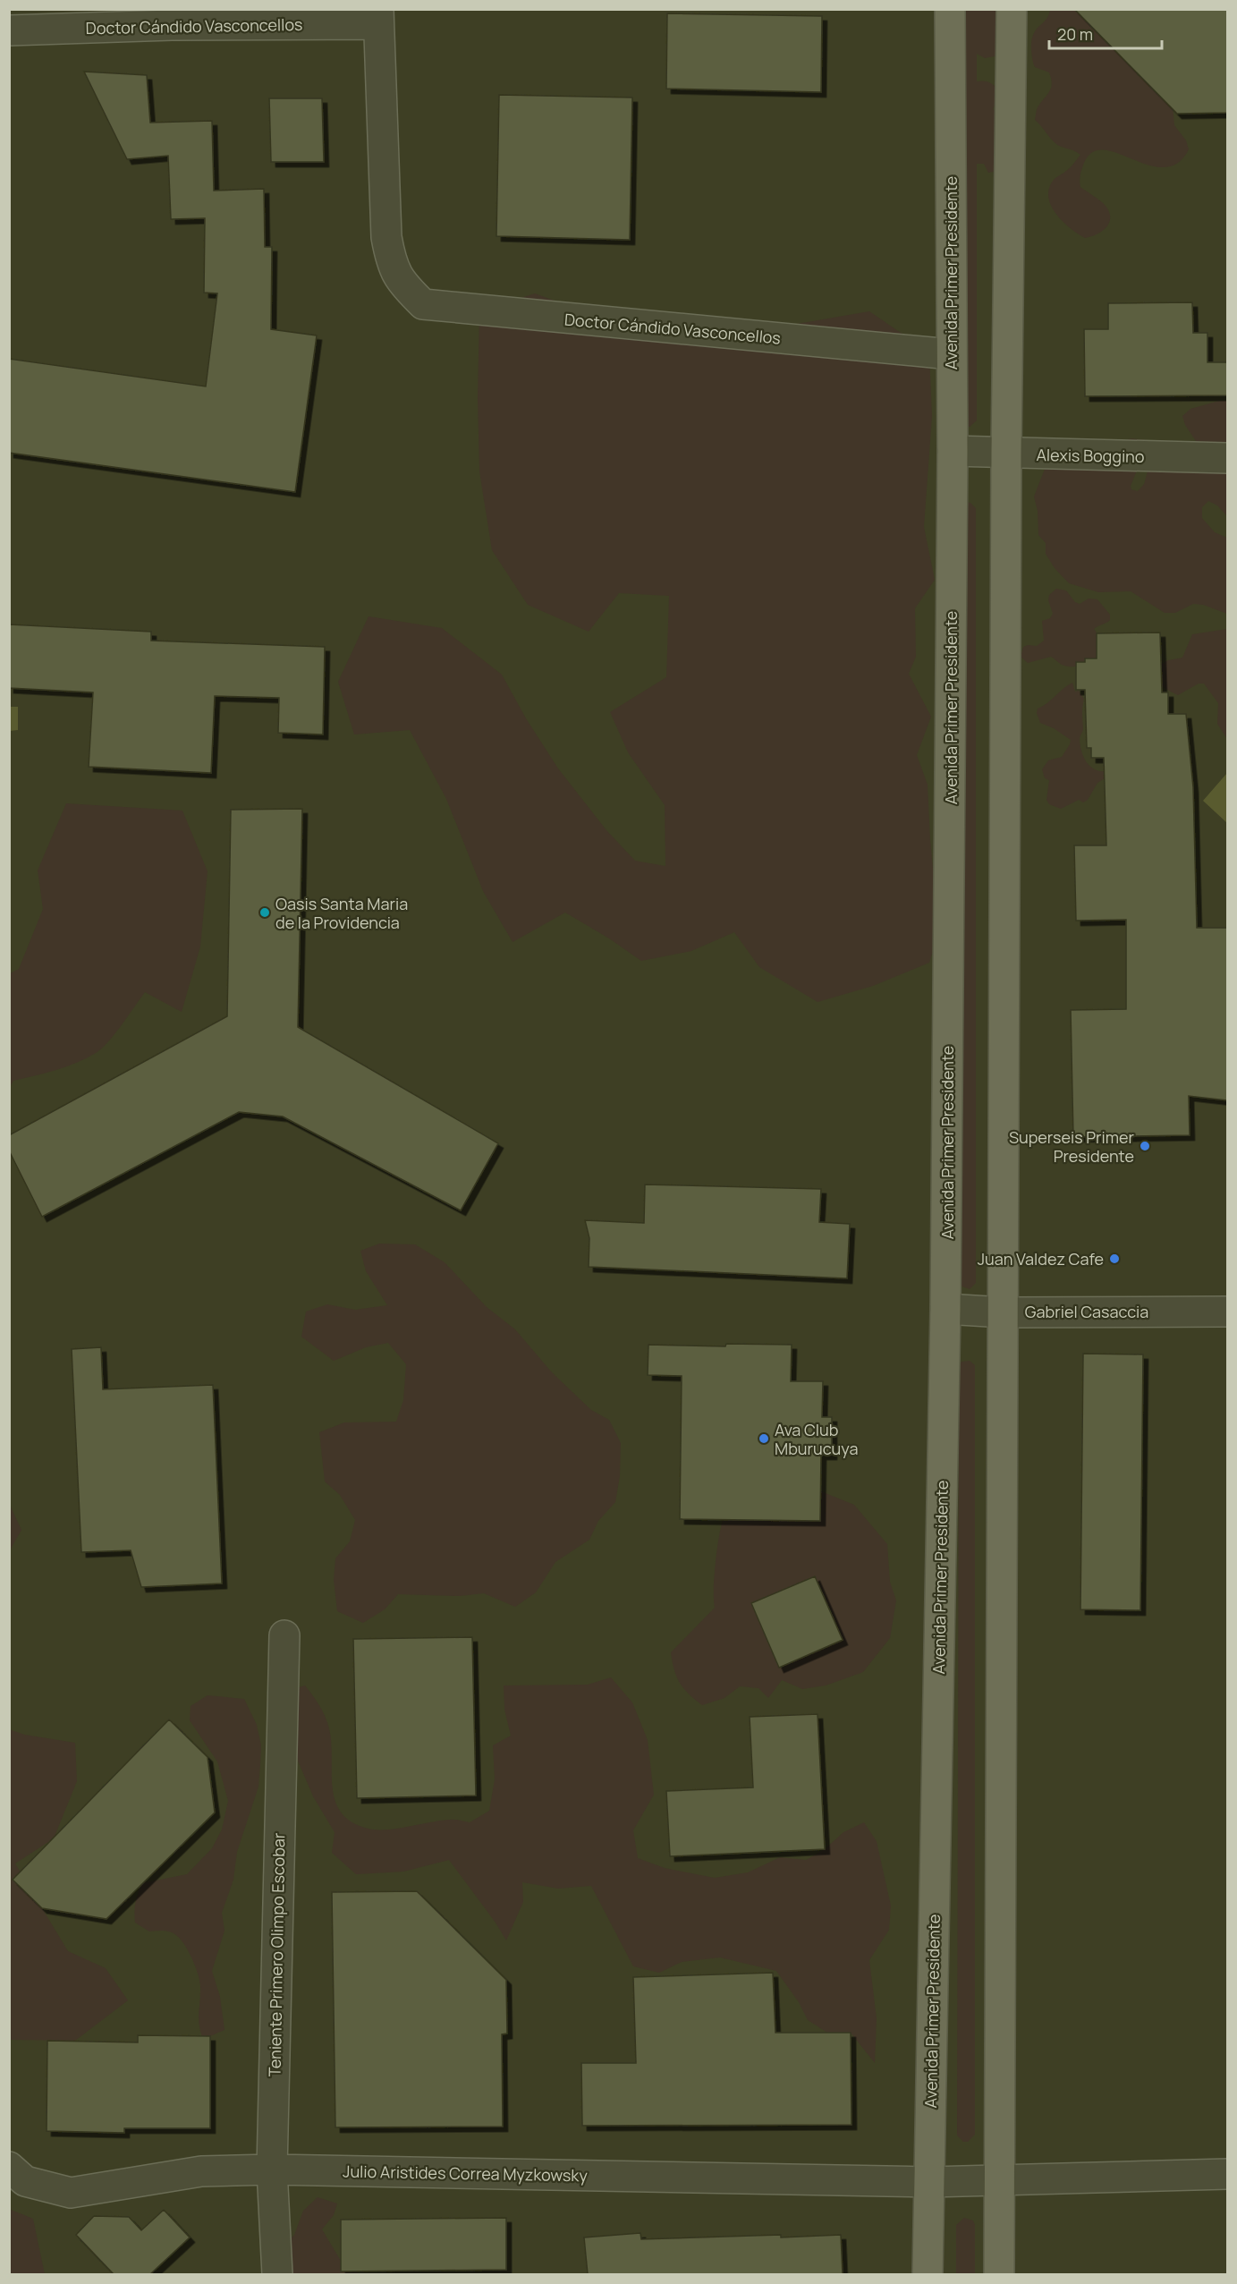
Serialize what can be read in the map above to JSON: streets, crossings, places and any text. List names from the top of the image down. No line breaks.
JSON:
{"streets":{"main road":["Avenida Primer Presidente"],"street":["Doctor Cándido Vasconcellos","Alexis Boggino","Gabriel Casaccia","Teniente Primero Olimpo Escobar","Julio Aristides Correa Myzkowsky"]},"crossings":[["Doctor Cándido Vasconcellos","Avenida Primer Presidente"],["Avenida Primer Presidente","Alexis Boggino"],["Avenida Primer Presidente","Gabriel Casaccia"],["Avenida Primer Presidente","Julio Aristides Correa Myzkowsky"],["Teniente Primero Olimpo Escobar","Julio Aristides Correa Myzkowsky"]],"places":["Oasis Santa Maria de la Providencia","Superseis Primer Presidente","Juan Valdez Cafe","Ava Club Mburucuya"],"scale_bar":"20 m"}
